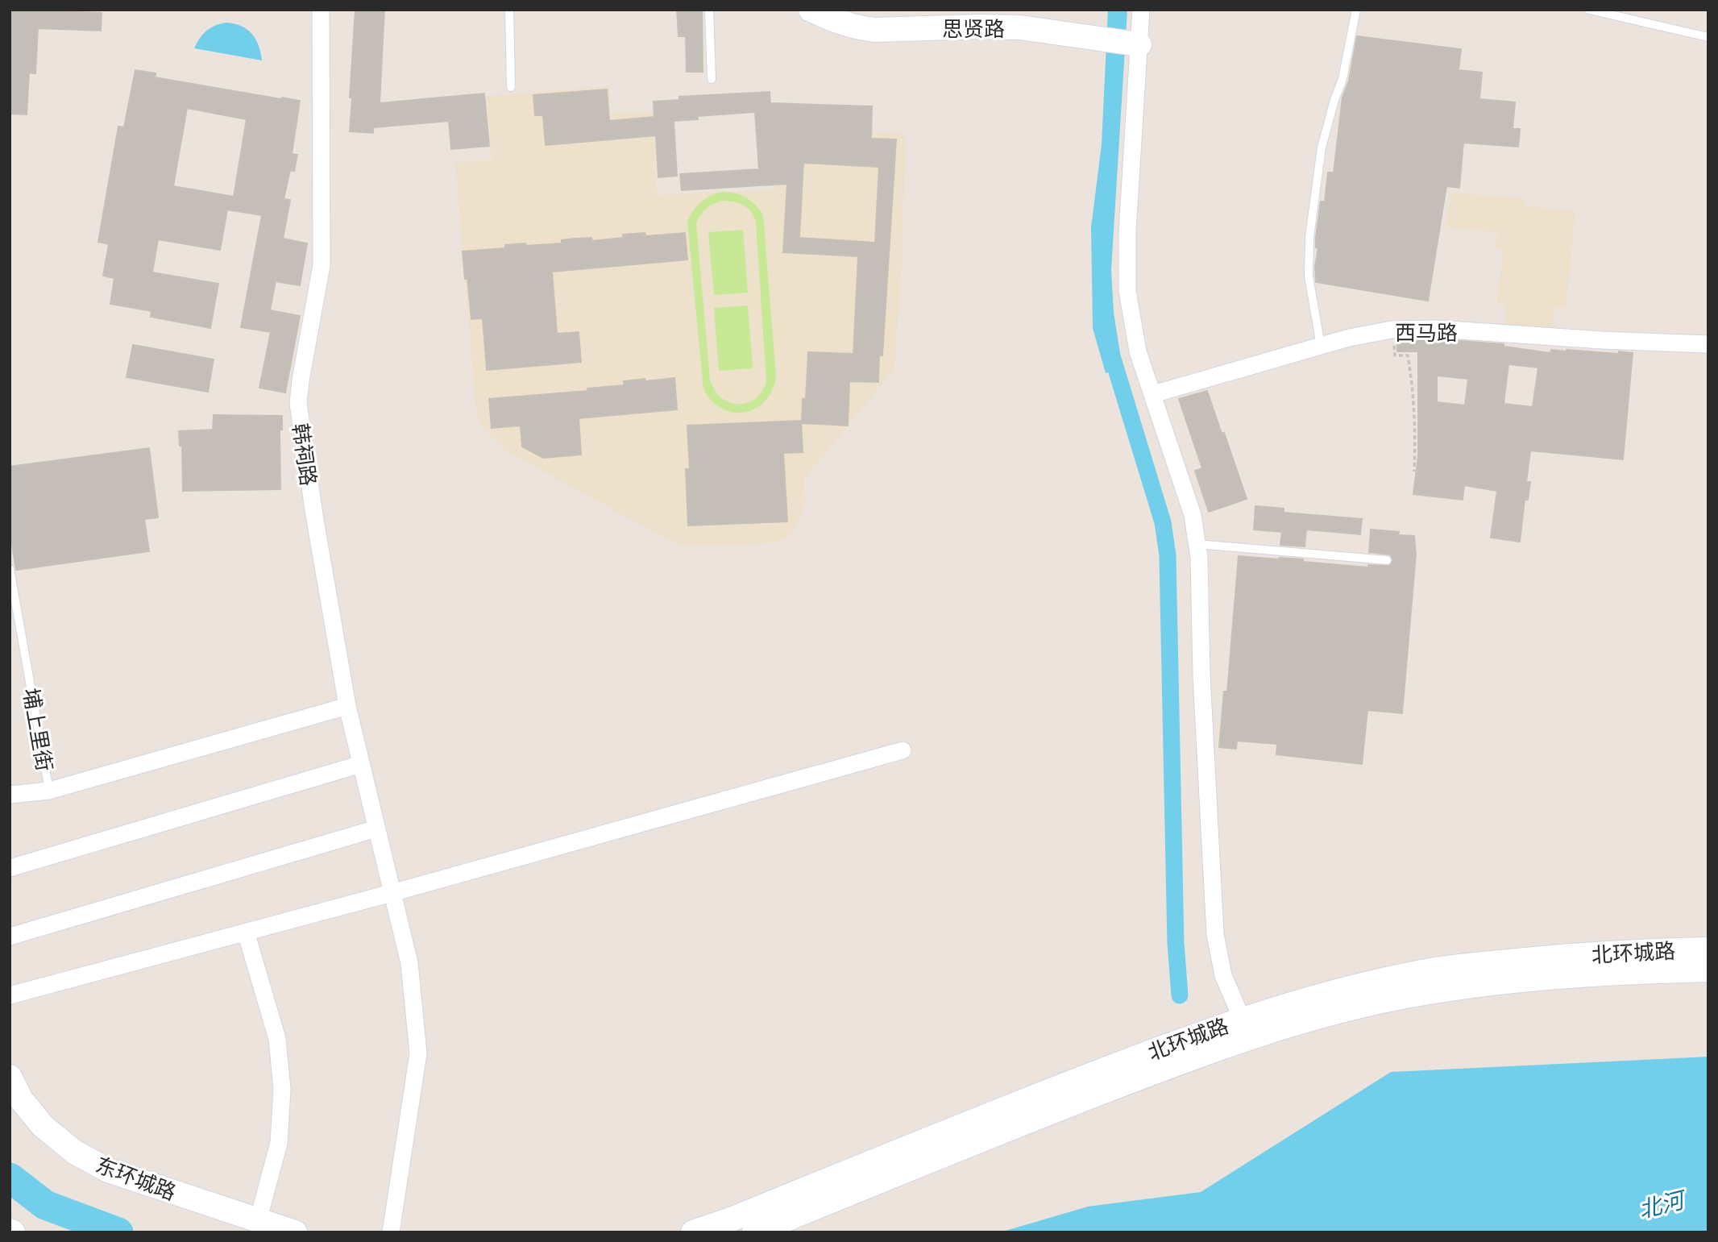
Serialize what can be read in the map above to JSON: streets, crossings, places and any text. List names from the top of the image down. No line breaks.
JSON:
{"streets":{"main road":["思贤路","北环城路","东环城路"],"street":["西马路","韩祠路"],"lane":["埔上里街"]},"water":["北河"]}
